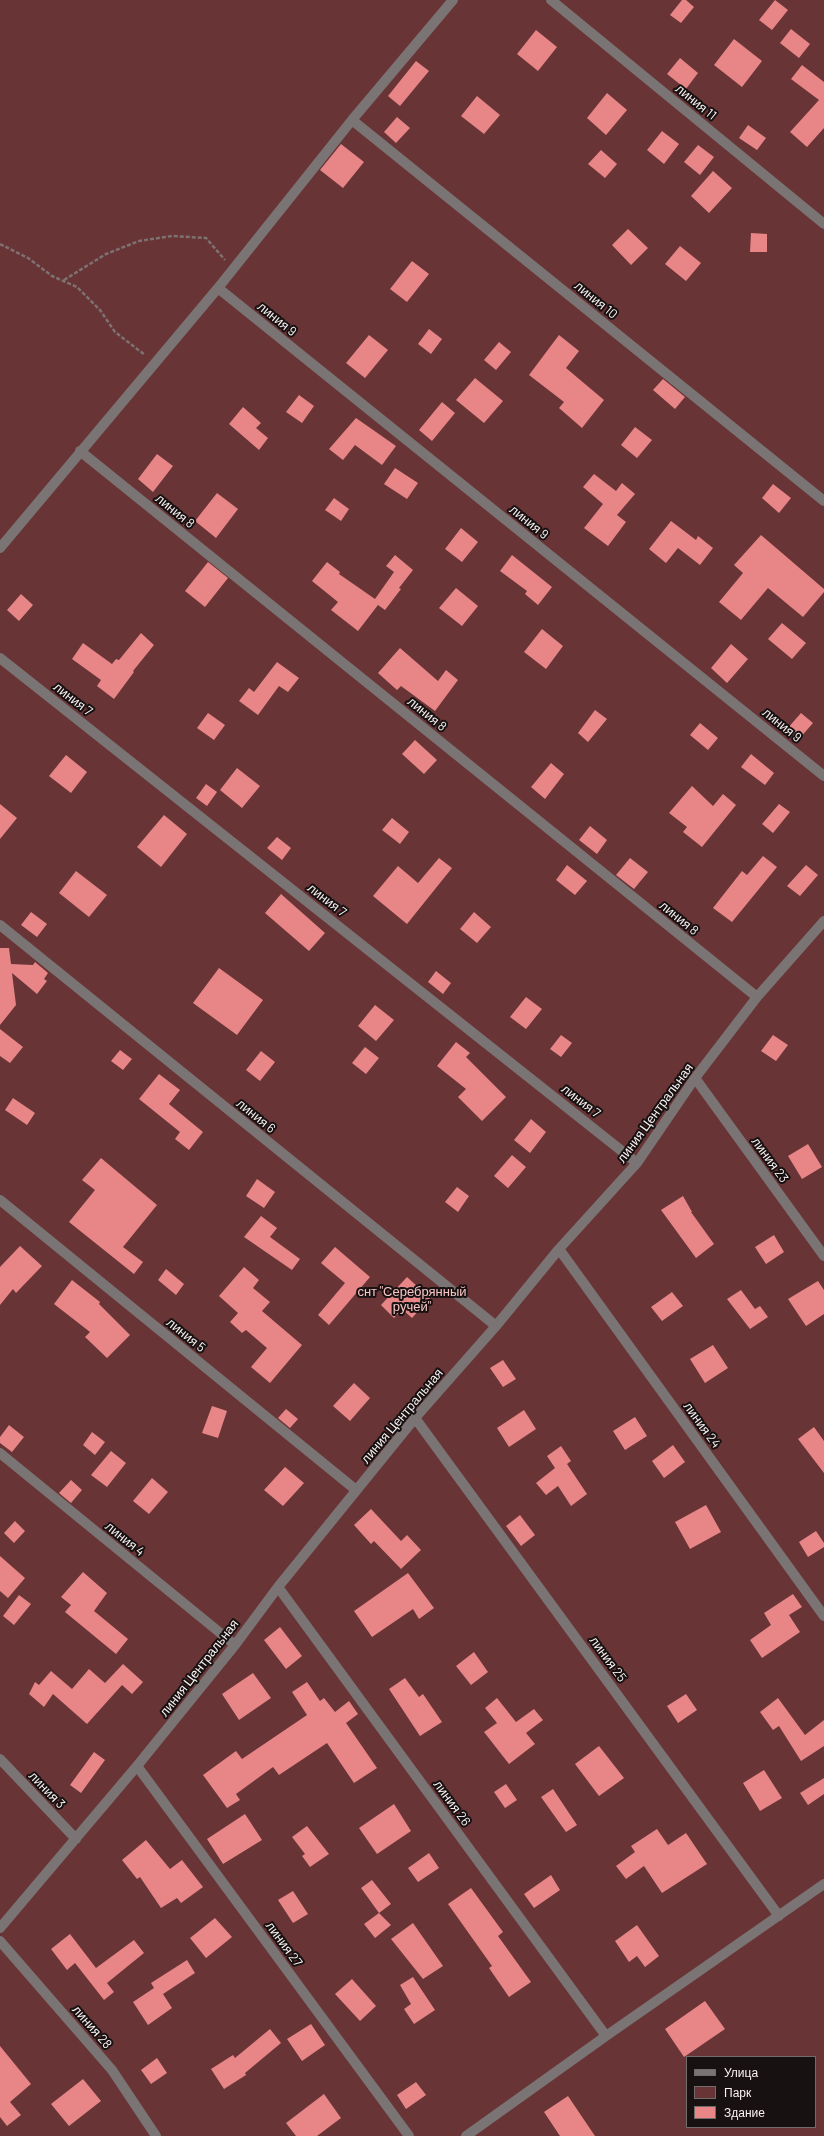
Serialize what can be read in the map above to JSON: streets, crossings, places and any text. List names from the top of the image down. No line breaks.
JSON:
{"streets":{"street":["линия 11","линия 10","линия 9","линия 8","линия 7","линия Центральная","линия 6","линия 23","линия 5","линия 24","линия 4","линия 25","линия 3","линия 26","линия 27","линия 28"]},"crossings":[["линия 8","линия Центральная"],["линия 7","линия Центральная"],["линия Центральная","линия 6"],["линия Центральная","линия 23"],["линия Центральная","линия 5"],["линия Центральная","линия 24"],["линия Центральная","линия 4"],["линия Центральная","линия 25"],["линия Центральная","линия 3"],["линия Центральная","линия 26"],["линия Центральная","линия 27"]],"parks":["снт \"Серебрянный ручей\""],"legend":["Улица","Парк","Здание"]}
